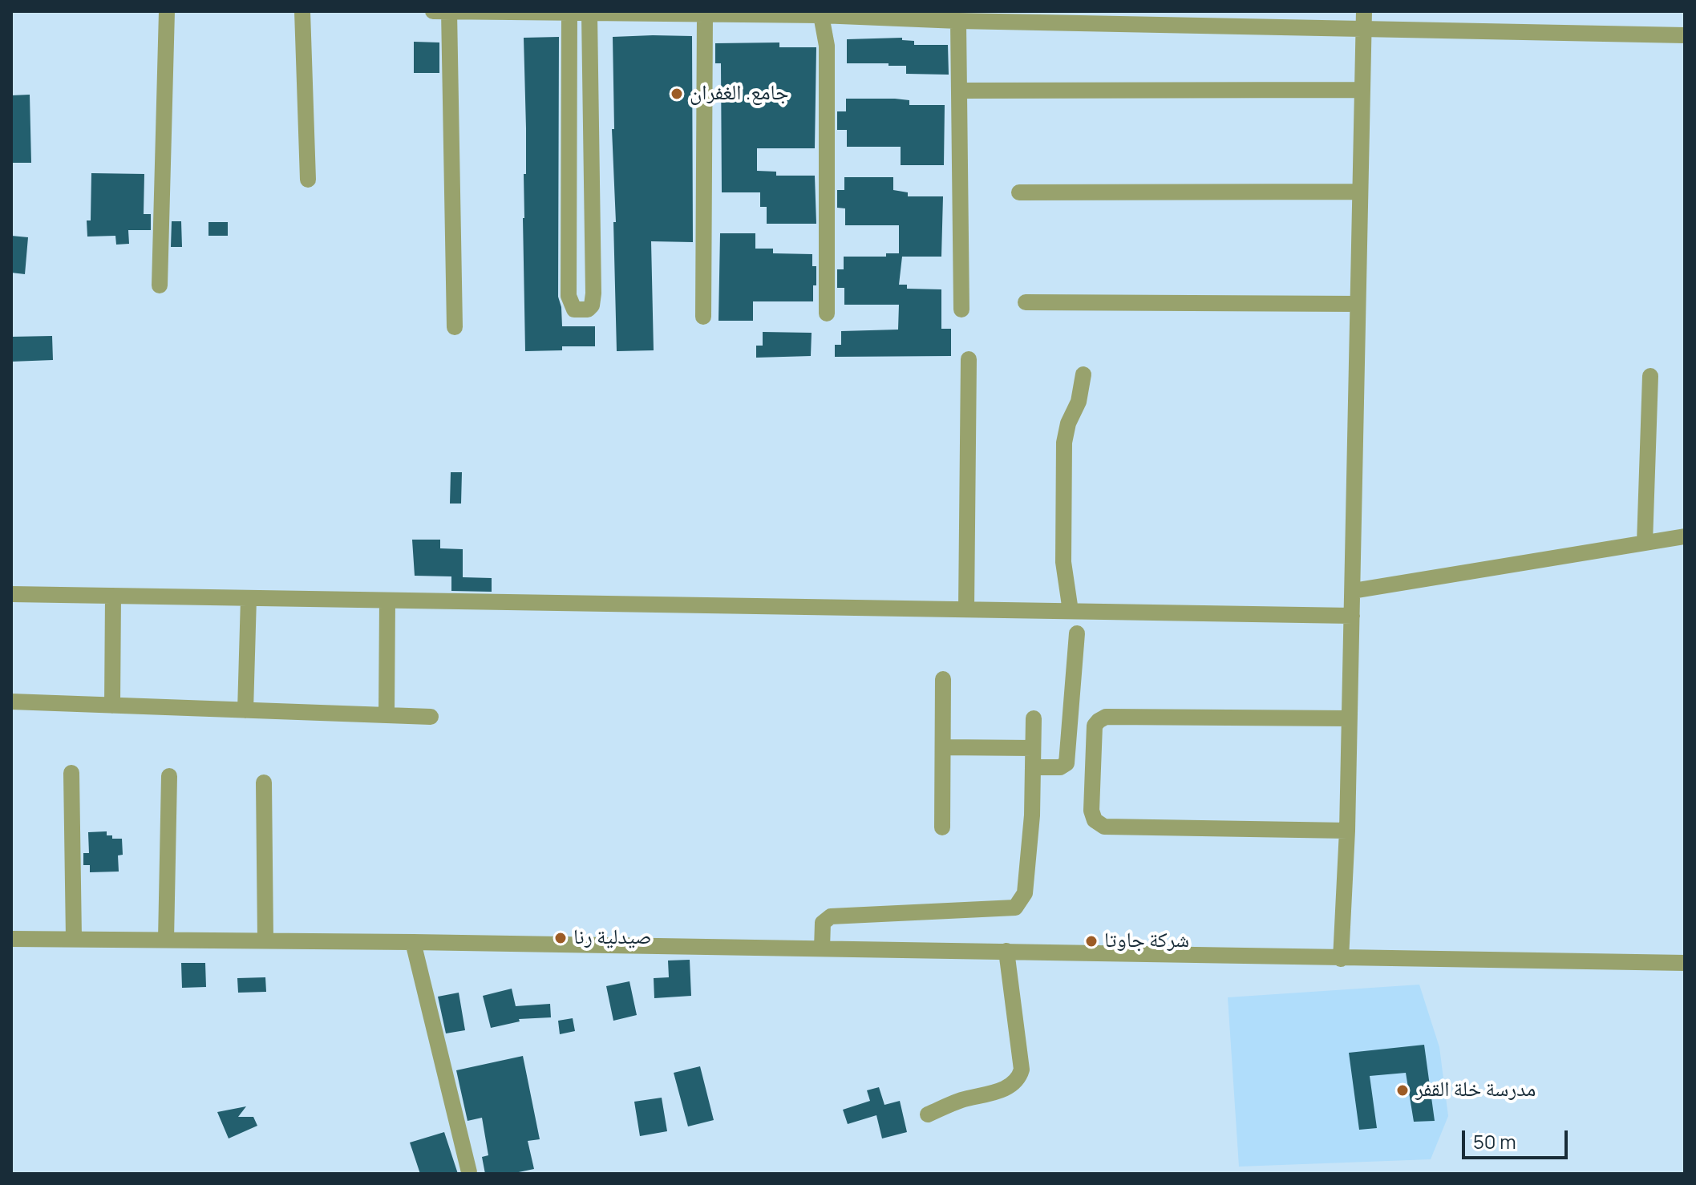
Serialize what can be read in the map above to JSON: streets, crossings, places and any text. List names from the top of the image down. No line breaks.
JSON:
{"places":["جامع. الغفران","صيدلية رنا","شركة جاوتا","مدرسة خلة القفر"],"scale_bar":"50 m"}
